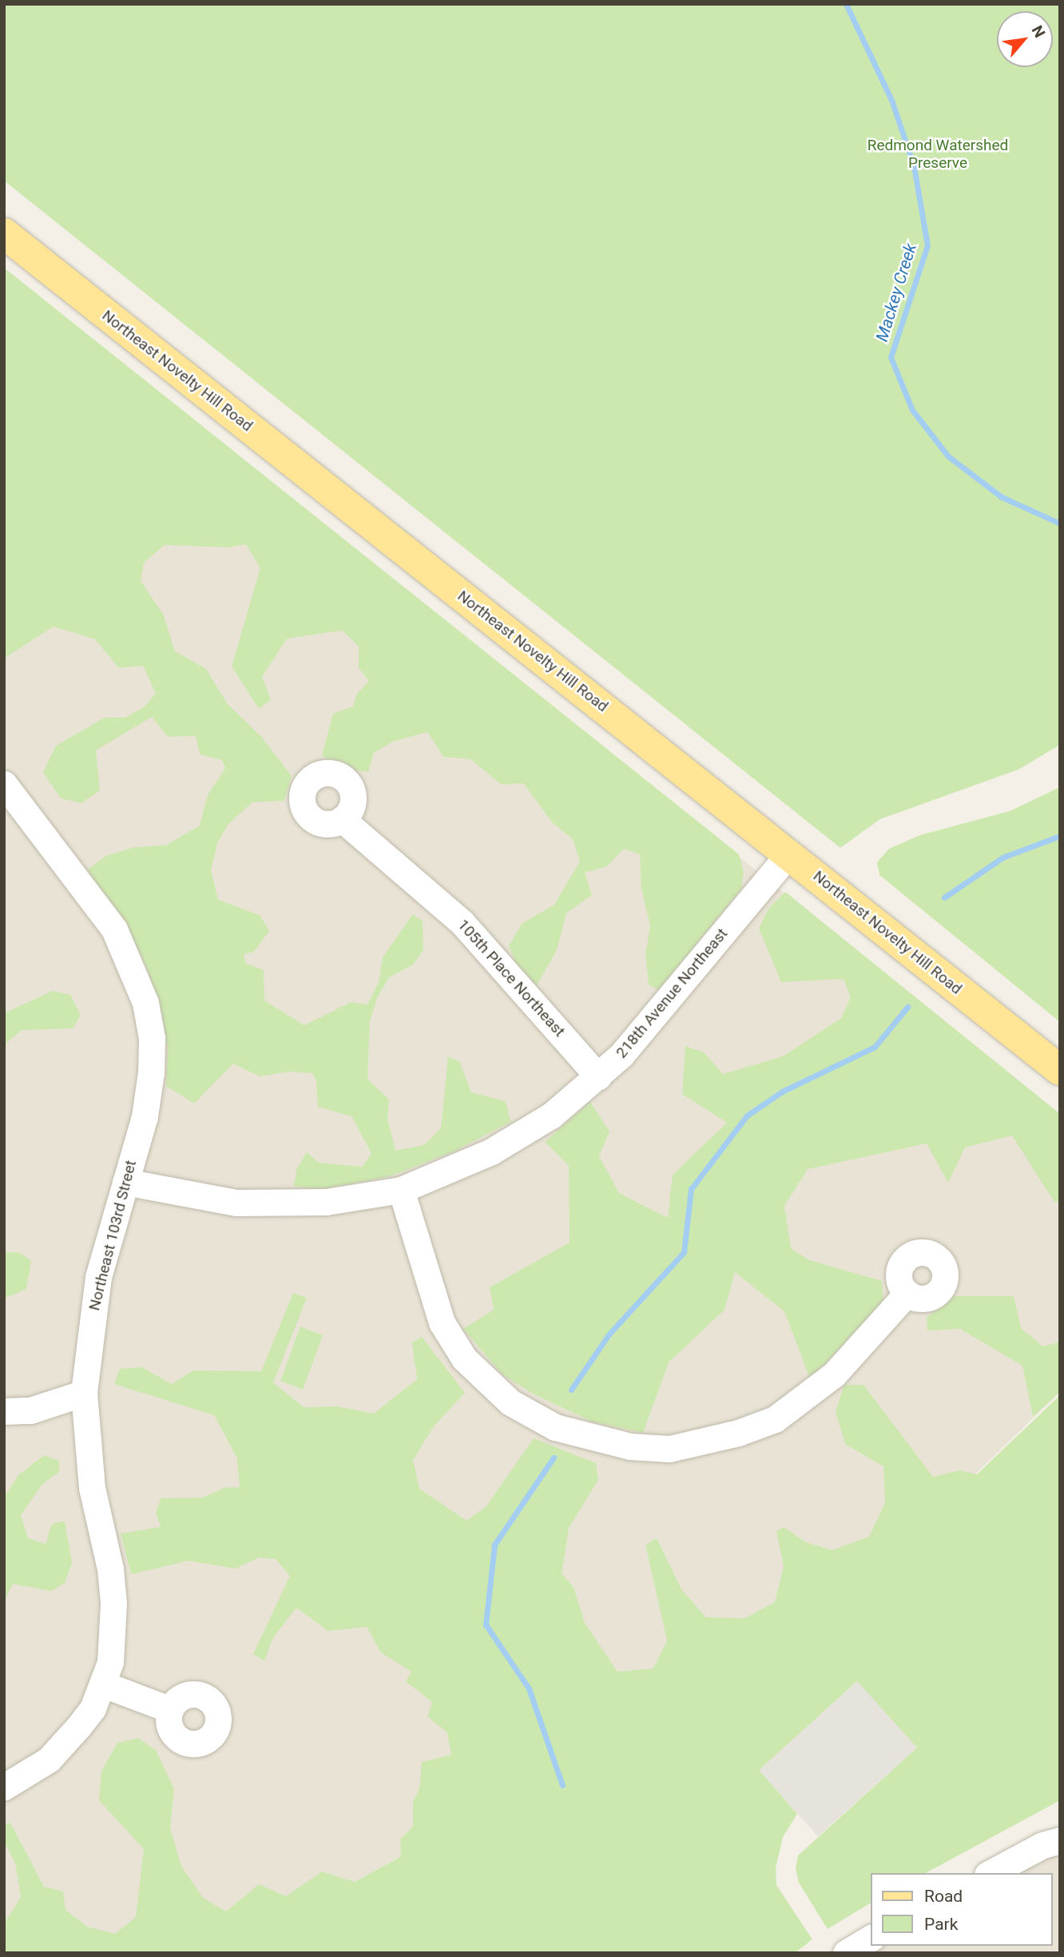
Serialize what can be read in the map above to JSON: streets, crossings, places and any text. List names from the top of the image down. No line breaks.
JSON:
{"streets":{"main road":["Northeast Novelty Hill Road"],"street":["105th Place Northeast","218th Avenue Northeast","Northeast 103rd Street"]},"crossings":[["Northeast Novelty Hill Road","218th Avenue Northeast"],["105th Place Northeast","218th Avenue Northeast"],["218th Avenue Northeast","Northeast 103rd Street"]],"water":["Mackey Creek"],"parks":["Redmond Watershed Preserve"],"legend":["Road","Park"],"north":"top right"}
